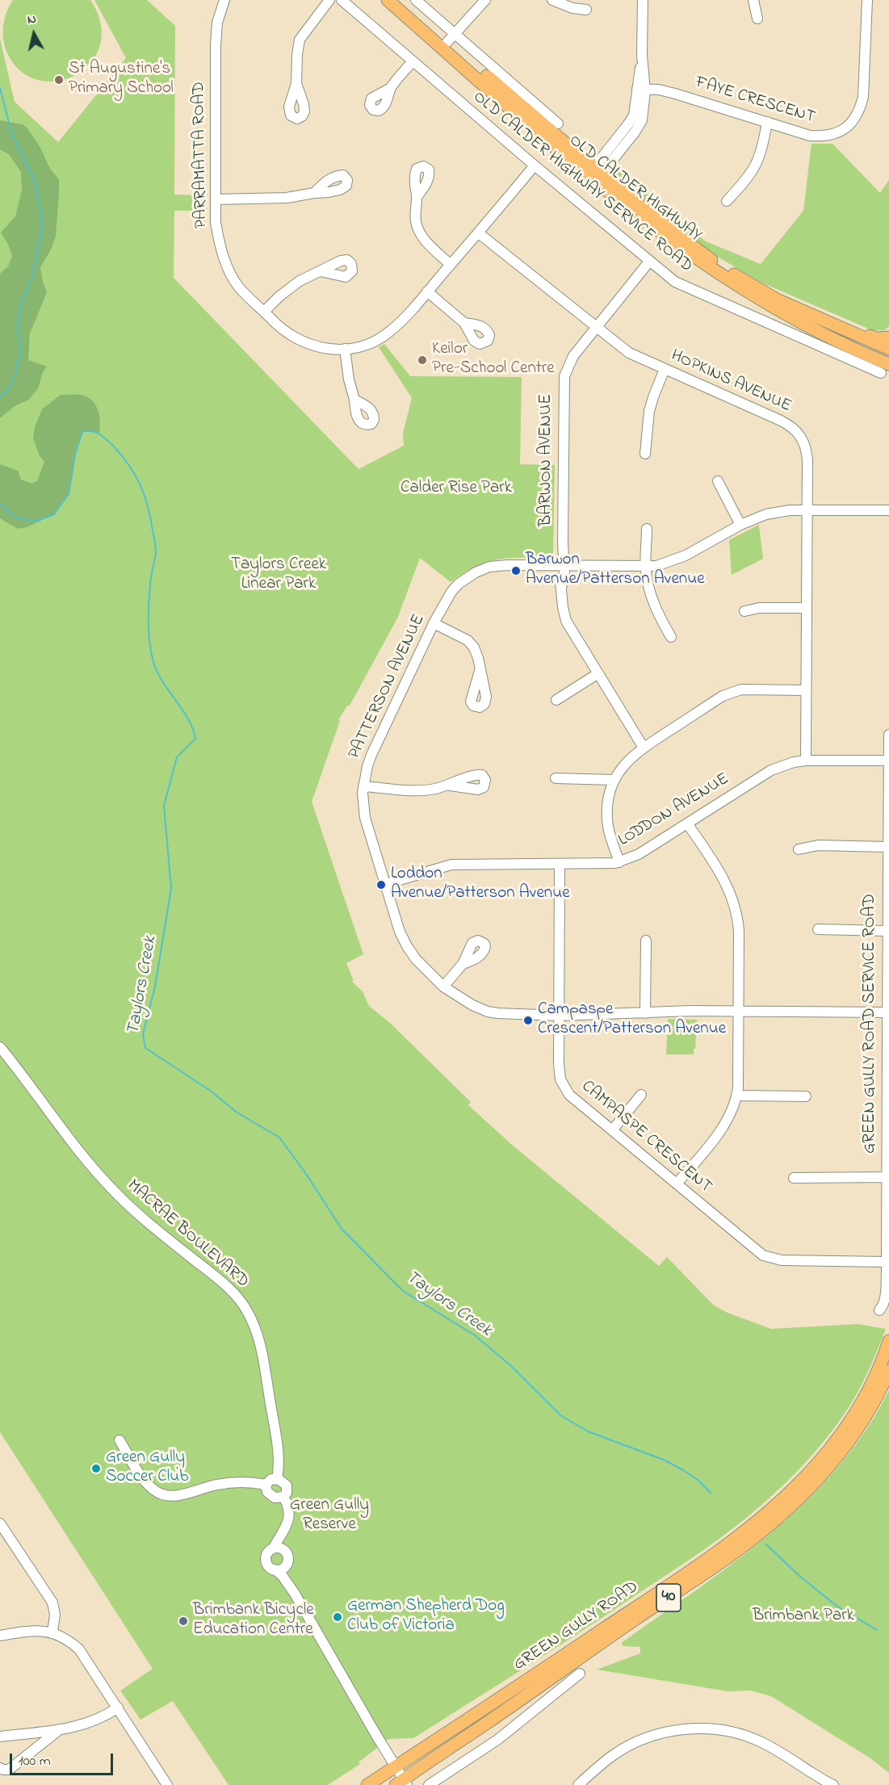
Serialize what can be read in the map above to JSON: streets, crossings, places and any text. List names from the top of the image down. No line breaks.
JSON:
{"streets":{"main road":["OLD CALDER HIGHWAY","40","GREEN GULLY ROAD"],"street":["FAYE CRESCENT","PARRAMATTA ROAD","OLD CALDER HIGHWAY SERVICE ROAD","HOPKINS AVENUE","BARWON AVENUE","PATTERSON AVENUE","LODDON AVENUE","GREEN GULLY ROAD SERVICE ROAD","CAMPASPE CRESCENT","MACRAE BOULEVARD"]},"crossings":[["PARRAMATTA ROAD","OLD CALDER HIGHWAY SERVICE ROAD"],["PARRAMATTA ROAD","HOPKINS AVENUE"],["OLD CALDER HIGHWAY SERVICE ROAD","OLD CALDER HIGHWAY"],["OLD CALDER HIGHWAY SERVICE ROAD","BARWON AVENUE"],["HOPKINS AVENUE","BARWON AVENUE"],["HOPKINS AVENUE","PATTERSON AVENUE"],["HOPKINS AVENUE","LODDON AVENUE"],["BARWON AVENUE","PATTERSON AVENUE"],["PATTERSON AVENUE","LODDON AVENUE"],["PATTERSON AVENUE","GREEN GULLY ROAD SERVICE ROAD"],["PATTERSON AVENUE","CAMPASPE CRESCENT"],["LODDON AVENUE","GREEN GULLY ROAD SERVICE ROAD"],["LODDON AVENUE","CAMPASPE CRESCENT"],["GREEN GULLY ROAD SERVICE ROAD","CAMPASPE CRESCENT"]],"water":["Taylors Creek"],"parks":["Calder Rise Park","Taylors Creek Linear Park","Green Gully Reserve","Brimbank Park"],"places":["St Augustine's Primary School","Keilor Pre-School Centre","Barwon Avenue/Patterson Avenue","Loddon Avenue/Patterson Avenue","Campaspe Crescent/Patterson Avenue","Green Gully Soccer Club","German Shepherd Dog Club of Victoria","Brimbank Bicycle Education Centre"],"scale_bar":"100 m","north":"top"}
